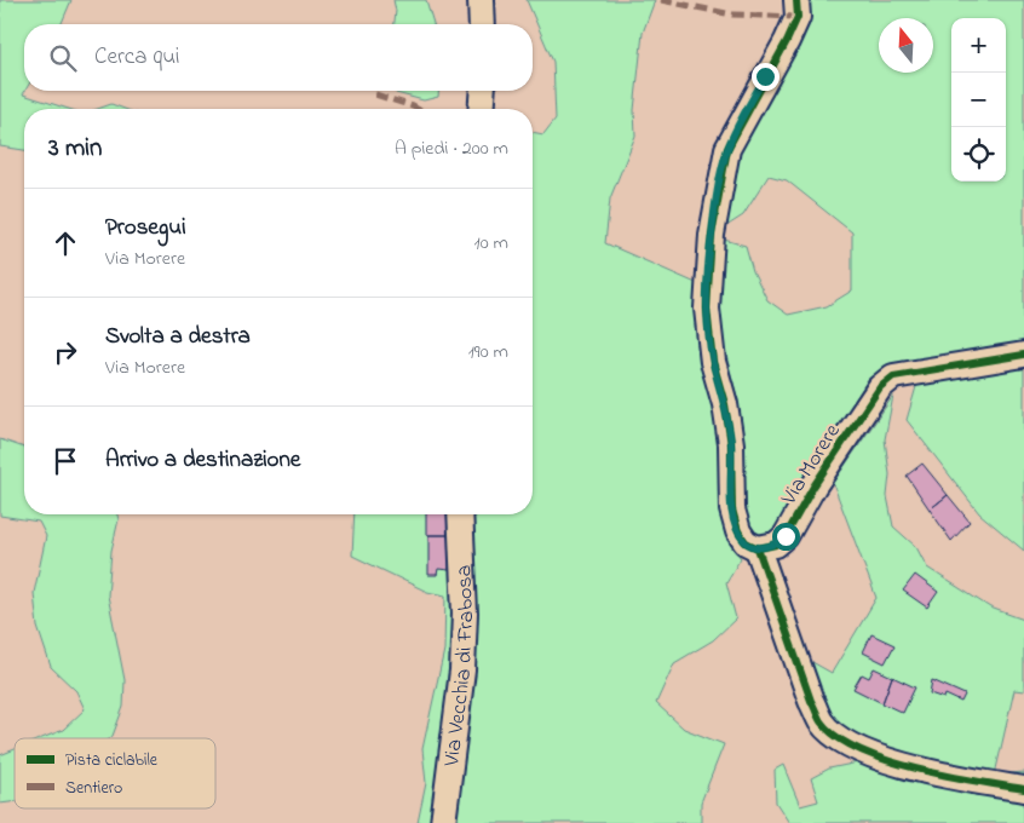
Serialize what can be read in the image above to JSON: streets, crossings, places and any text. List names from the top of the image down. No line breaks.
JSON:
{"streets":{"street":["Via Morere","Via Vecchia di Frabosa"]},"legend":["Pista ciclabile","Sentiero"],"north":"top","page":{"map_buttons":["+","−"],"search":"Cerca qui","heading":["3 min","A piedi · 200 m"],"list":[["Prosegui","Via Morere","10 m"],["Svolta a destra","Via Morere","190 m"],"Arrivo a destinazione"]}}
